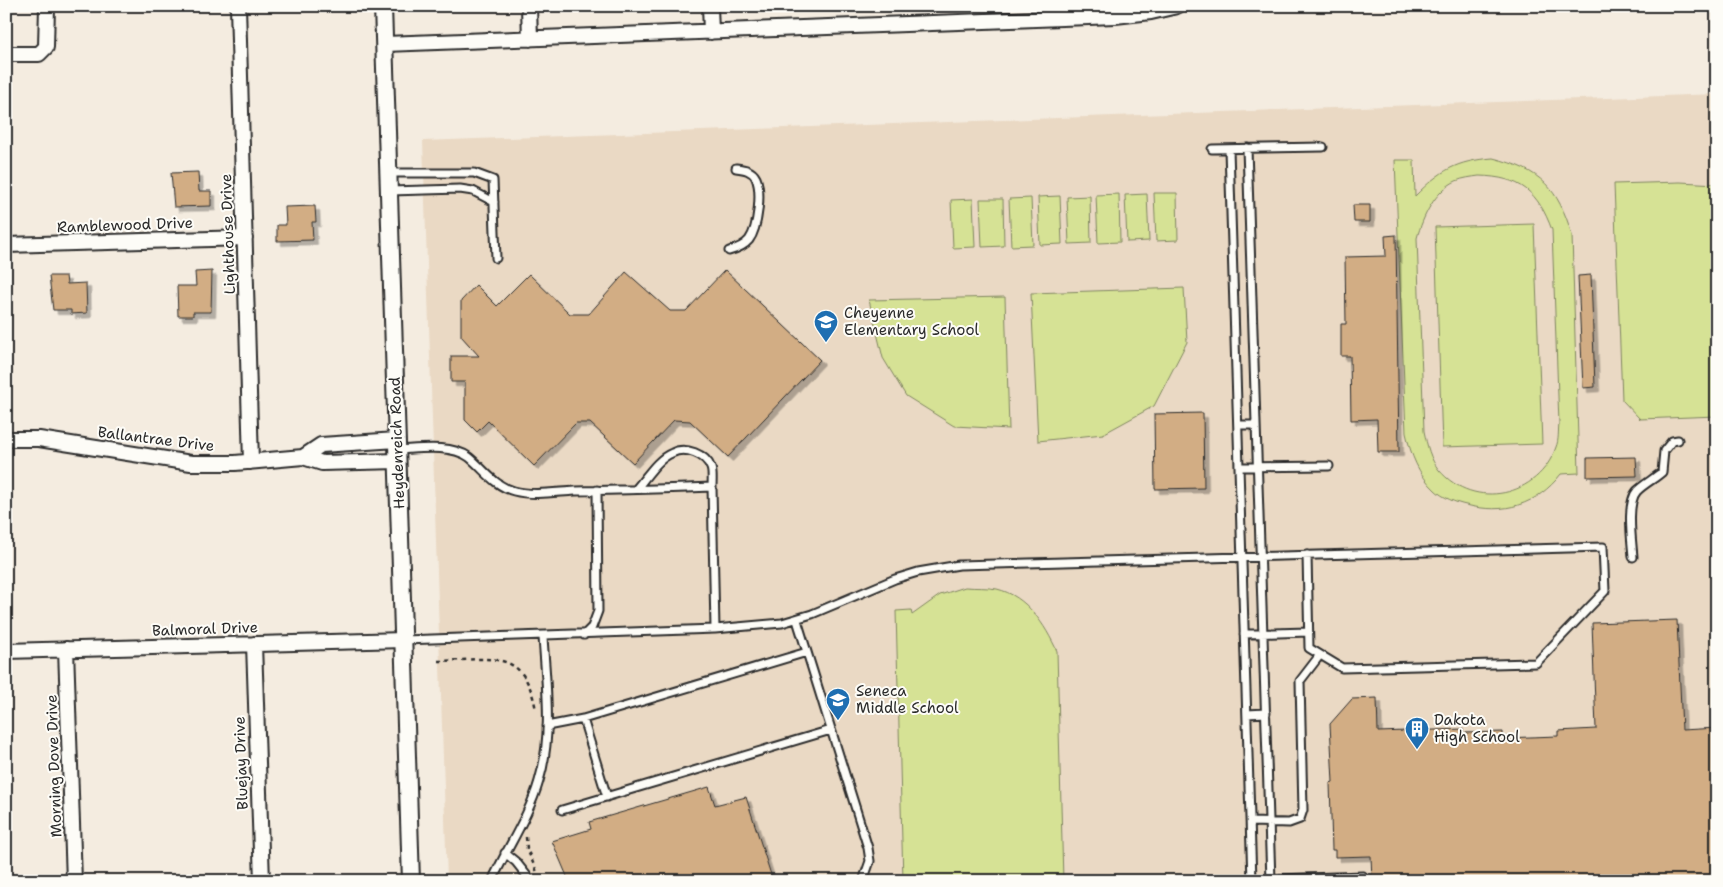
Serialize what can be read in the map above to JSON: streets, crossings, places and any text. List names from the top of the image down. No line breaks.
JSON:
{"streets":{"street":["Ramblewood Drive","Lighthouse Drive","Ballantrae Drive","Heydenreich Road","Balmoral Drive","Bluejay Drive","Morning Dove Drive"]},"crossings":[["Ramblewood Drive","Lighthouse Drive"],["Lighthouse Drive","Ballantrae Drive"],["Ballantrae Drive","Heydenreich Road"],["Heydenreich Road","Balmoral Drive"],["Balmoral Drive","Bluejay Drive"],["Balmoral Drive","Morning Dove Drive"]],"places":{"school or university":["Cheyenne Elementary School","Seneca Middle School"],"building":["Dakota High School"]}}
